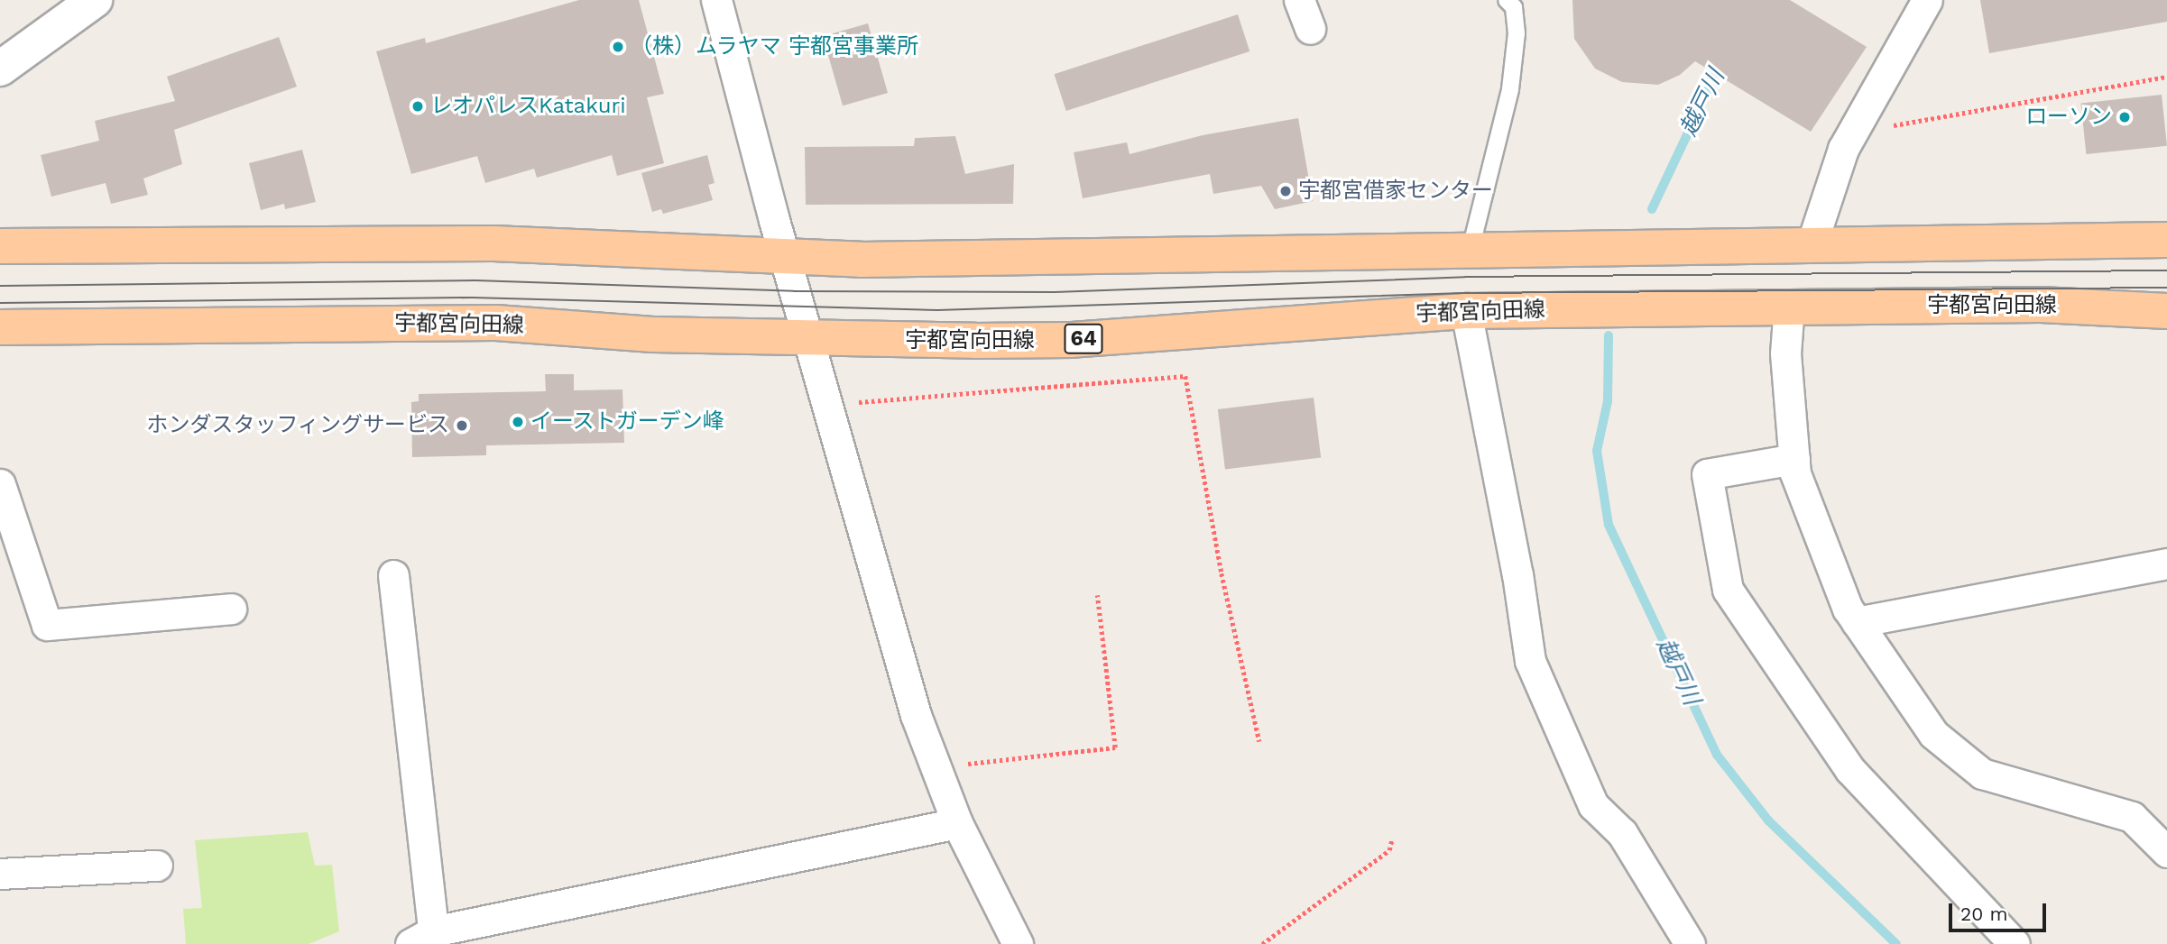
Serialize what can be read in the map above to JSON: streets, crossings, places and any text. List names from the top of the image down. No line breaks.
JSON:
{"streets":{"main road":["宇都宮向田線","64"]},"water":["越戸川"],"places":["（株）ムラヤマ 宇都宮事業所","レオパレスKatakuri","ローソン","宇都宮借家センター","イーストガーデン峰","ホンダスタッフィングサービス"],"scale_bar":"20 m"}
